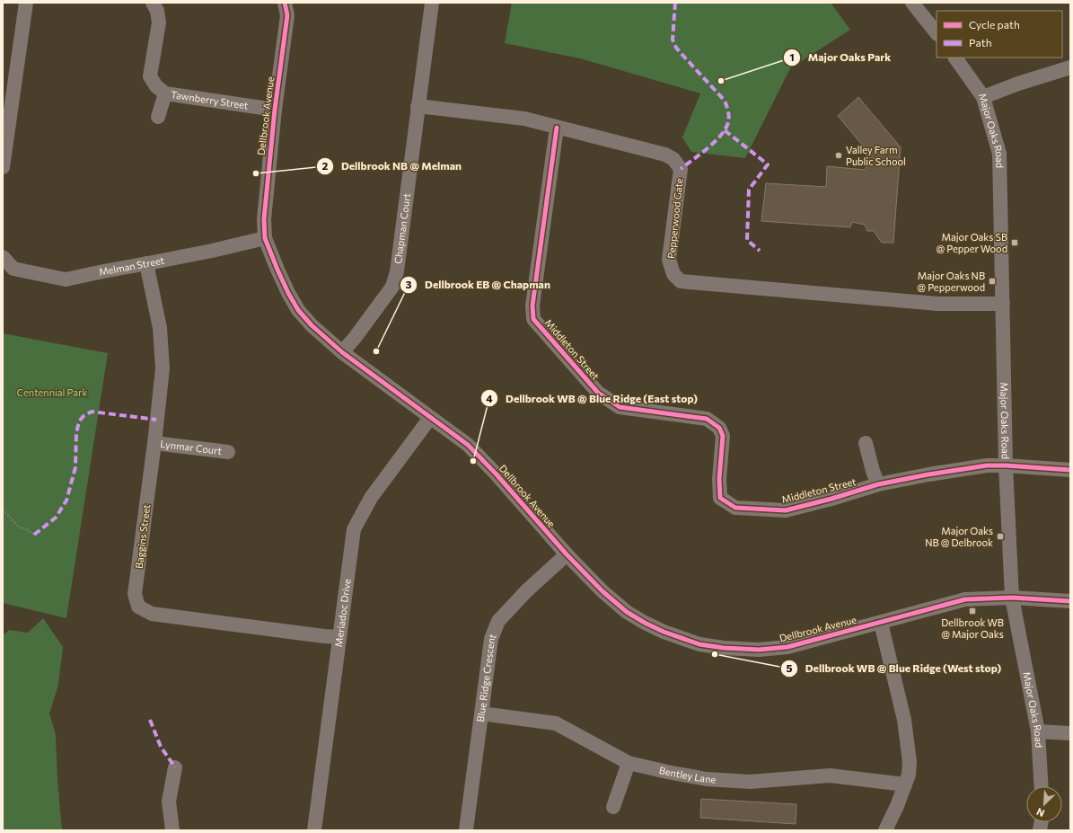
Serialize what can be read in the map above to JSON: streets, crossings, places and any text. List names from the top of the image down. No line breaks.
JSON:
{"streets":{"street":["Tawnberry Street","Dellbrook Avenue","Major Oaks Road","Pepperwood Gate","Chapman Court","Melman Street","Middleton Street","Lynmar Court","Baggins Street","Meriadoc Drive","Blue Ridge Crescent","Bentley Lane"]},"crossings":[["Tawnberry Street","Dellbrook Avenue"],["Dellbrook Avenue","Major Oaks Road"],["Dellbrook Avenue","Chapman Court"],["Dellbrook Avenue","Melman Street"],["Dellbrook Avenue","Meriadoc Drive"],["Dellbrook Avenue","Blue Ridge Crescent"],["Major Oaks Road","Pepperwood Gate"],["Major Oaks Road","Middleton Street"],["Pepperwood Gate","Chapman Court"],["Pepperwood Gate","Middleton Street"],["Melman Street","Baggins Street"],["Lynmar Court","Baggins Street"],["Baggins Street","Meriadoc Drive"],["Blue Ridge Crescent","Bentley Lane"]],"parks":["Centennial Park"],"places":{"other":["Major Oaks Park","Valley Farm Public School","Dellbrook NB @ Melman","Dellbrook EB @ Chapman","Dellbrook WB @ Blue Ridge (East stop)","Dellbrook WB @ Blue Ridge (West stop)"],"transit":["Major Oaks SB @ Pepper Wood","Major Oaks NB @ Pepperwood","Major Oaks NB @ Delbrook","Dellbrook WB @ Major Oaks"]},"legend":["Cycle path","Path"],"north":"bottom left"}
